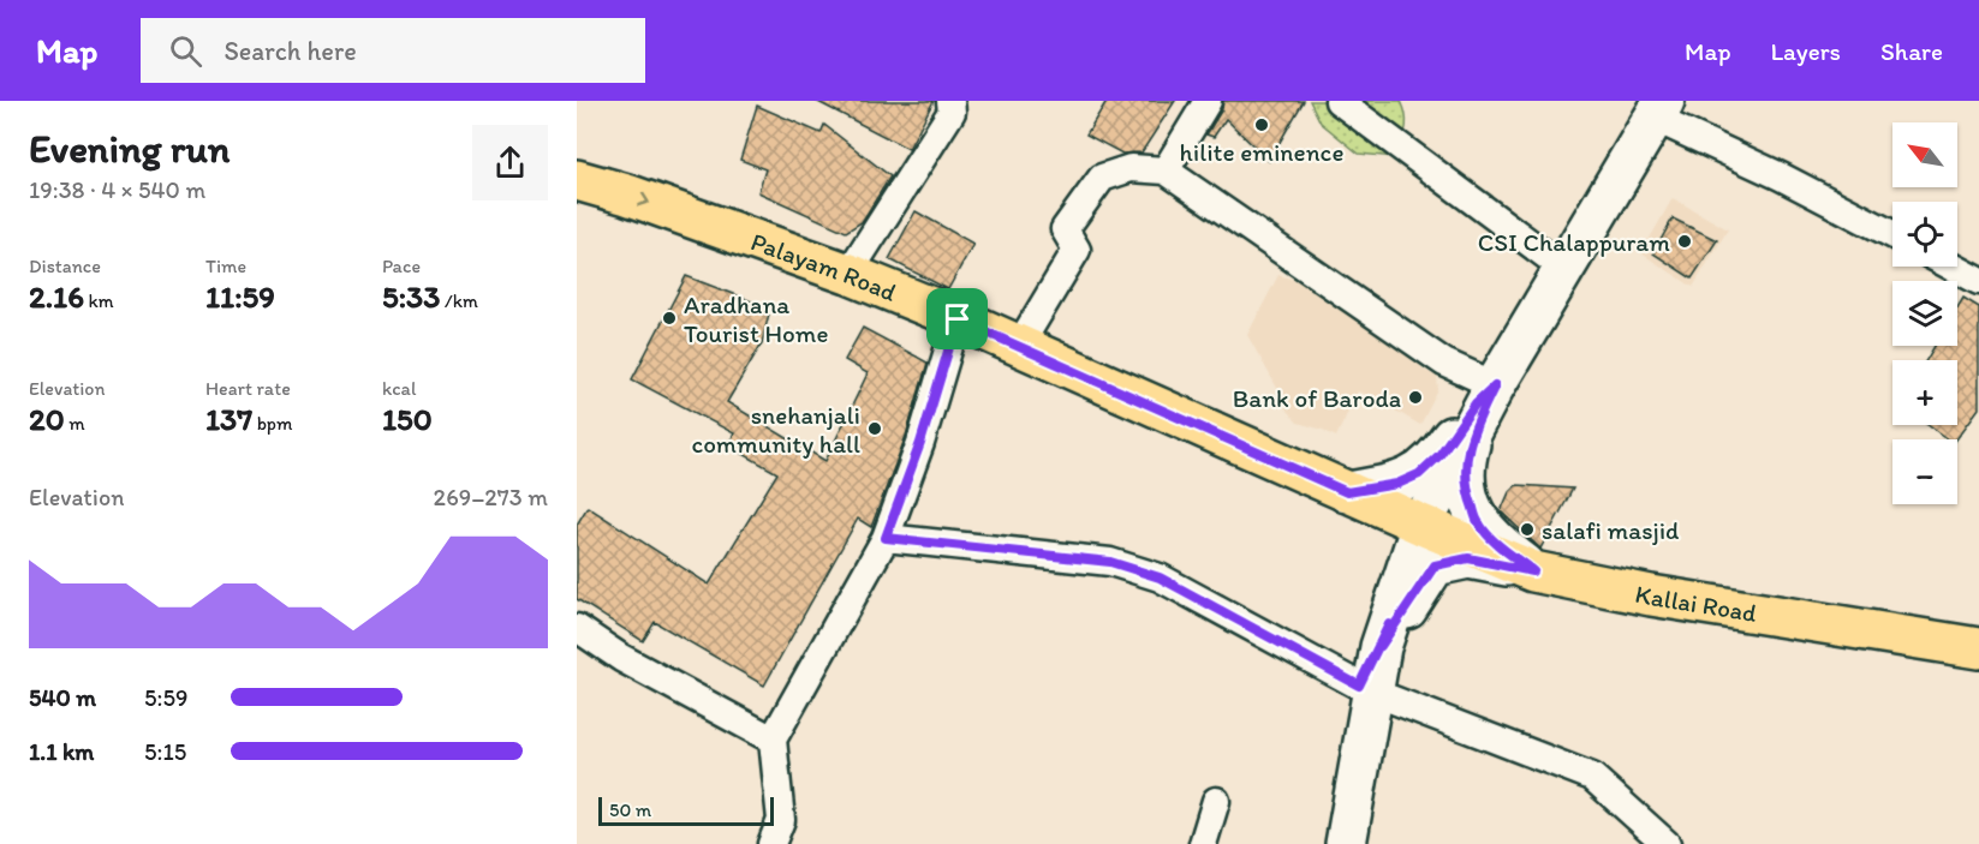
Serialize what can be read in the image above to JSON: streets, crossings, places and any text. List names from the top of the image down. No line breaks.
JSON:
{"streets":{"main road":["Palayam Road","Kallai Road"]},"crossings":[["Palayam Road","Kallai Road"]],"places":["hilite eminence","CSI Chalappuram","Aradhana Tourist Home","Bank of Baroda","snehanjali community hall","salafi masjid"],"scale_bar":"50 m","north":"top left","page":{"header":"Map","search":"Search here","nav":["Map","Layers","Share"],"heading":["Evening run","19:38 · 4 × 540 m"],"map_buttons":["+","−"],"stats":[["Distance","2.16 km"],["Time","11:59"],["Pace","5:33 /km"],["Elevation","20 m"],["Heart rate","137 bpm"],["kcal","150"]],"chart":["Elevation","269–273 m"],"list":[{"name":"540 m","note":"5:59"},{"name":"1.1 km","note":"5:15"}],"scale":"50 m"}}
